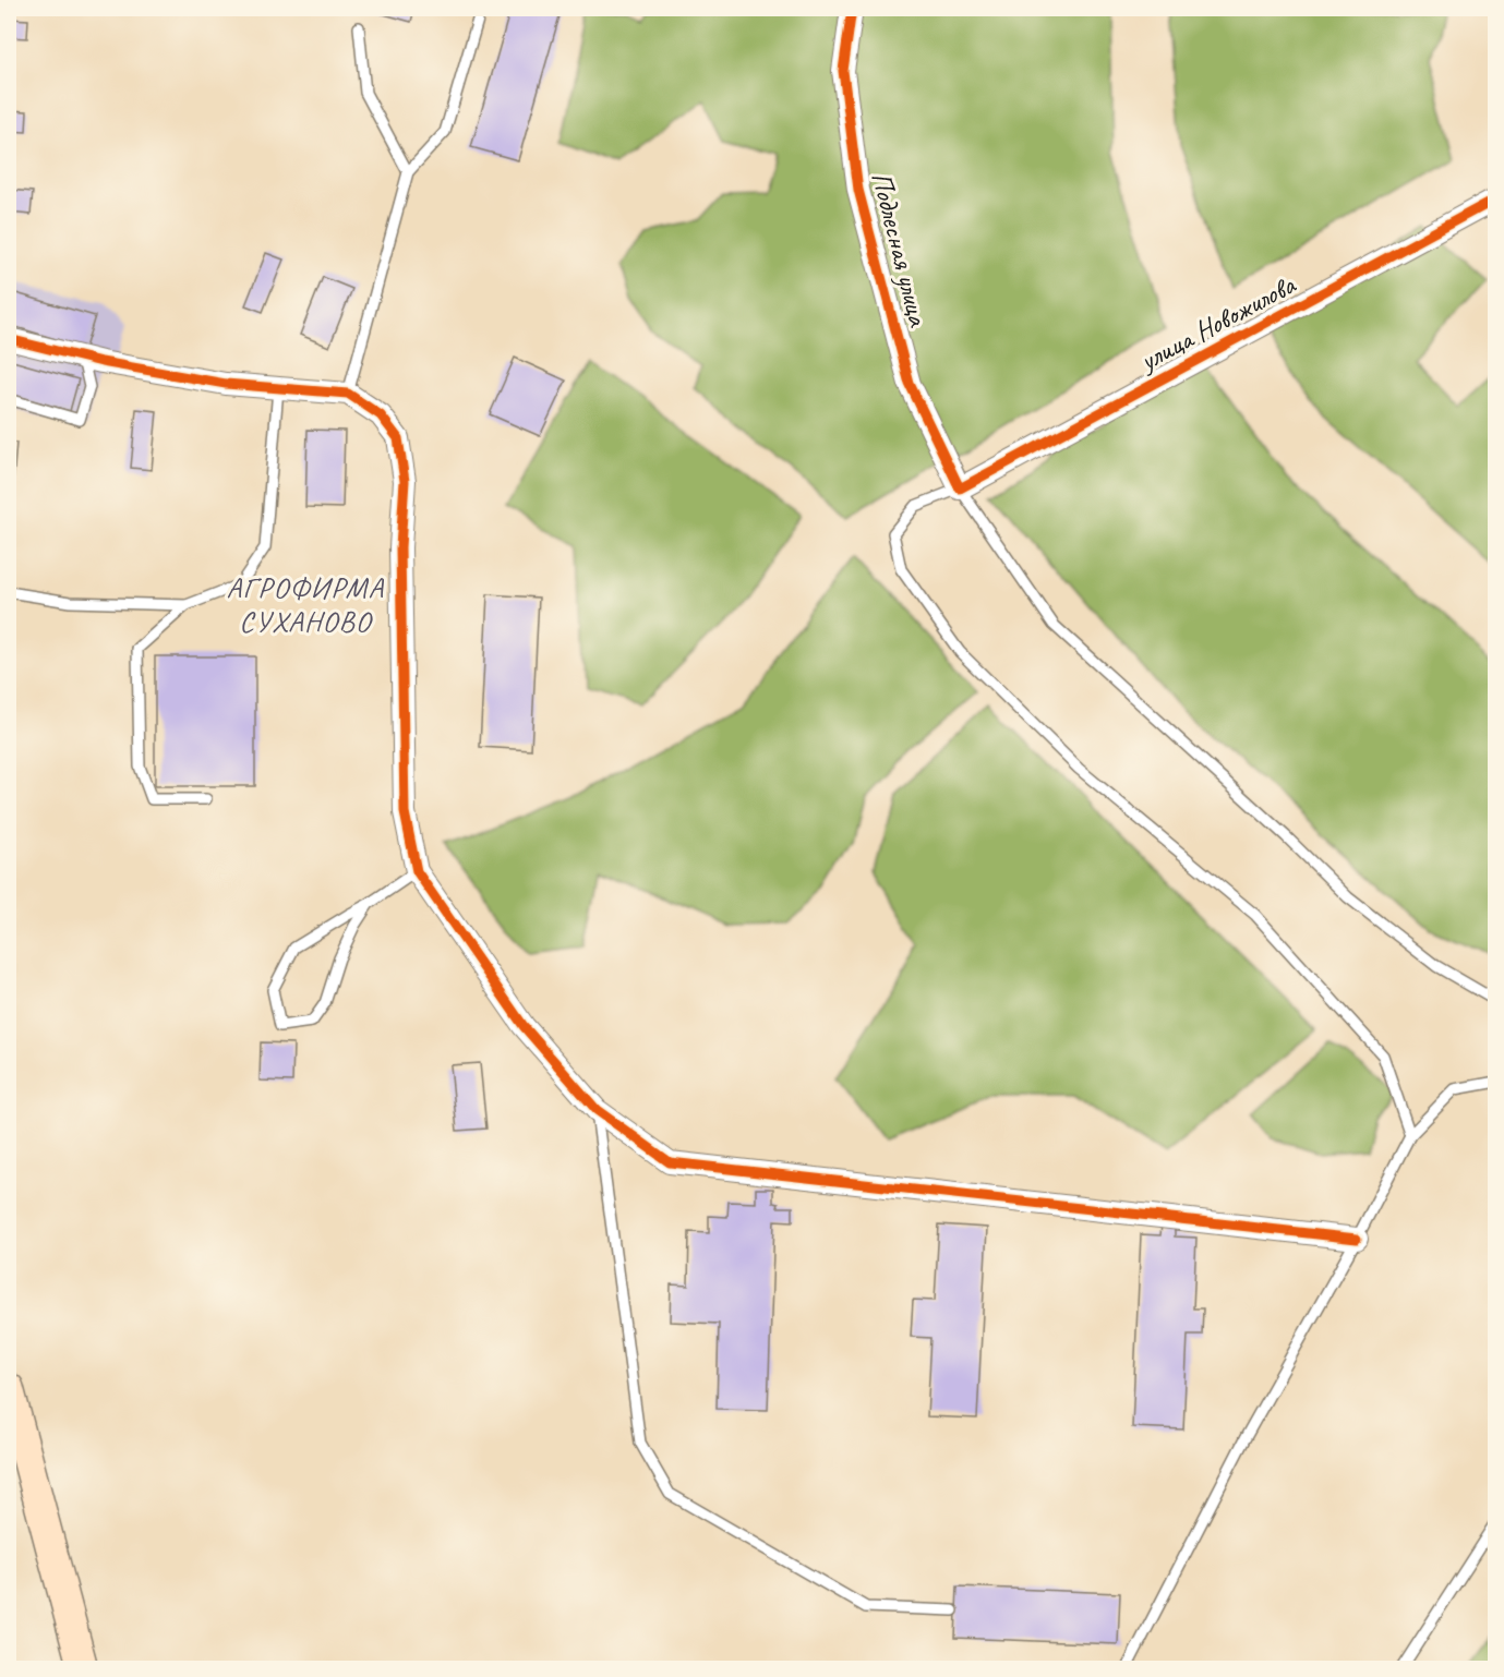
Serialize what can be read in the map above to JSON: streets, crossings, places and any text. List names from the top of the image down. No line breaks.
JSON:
{"streets":{"street":["Подлесная улица","улица Новожилова"]},"crossings":[["Подлесная улица","улица Новожилова"]],"districts":["АГРОФИРМА СУХАНОВО"]}
